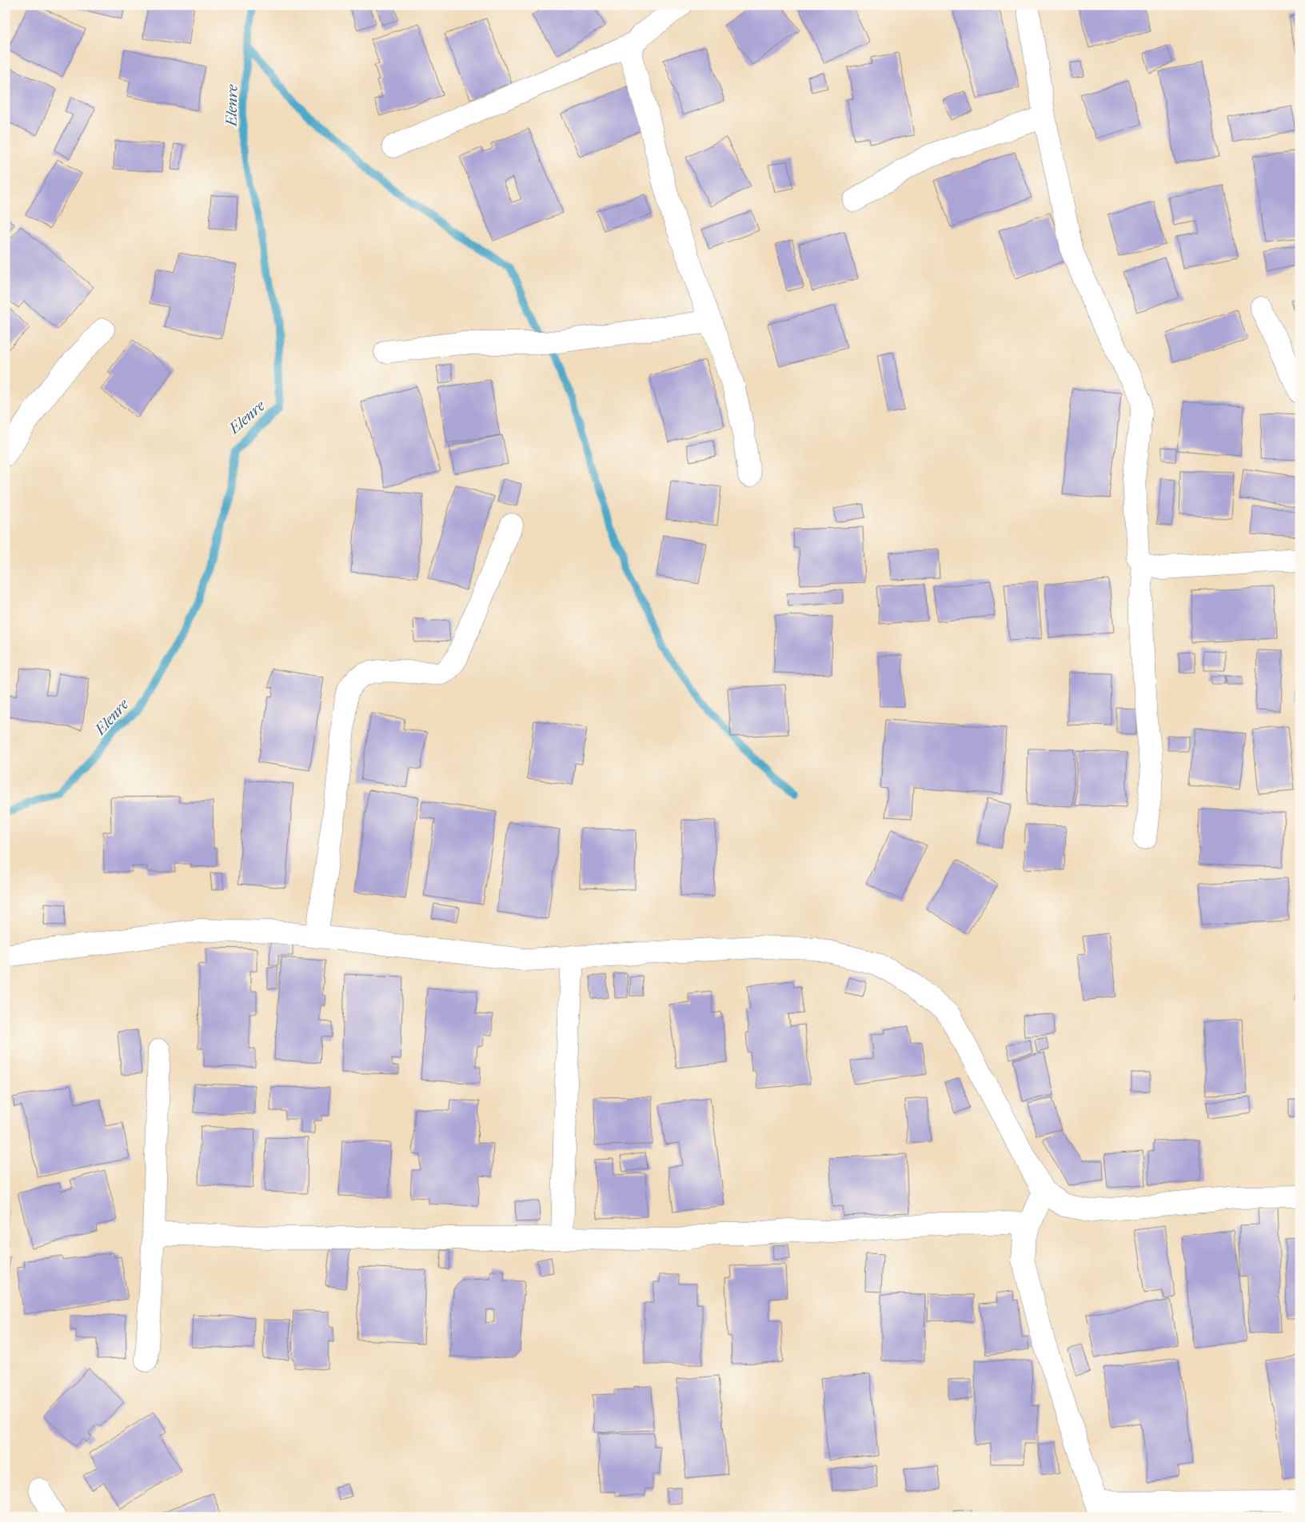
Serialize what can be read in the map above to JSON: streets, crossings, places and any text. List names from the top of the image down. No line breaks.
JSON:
{"water":["Elenre"]}
